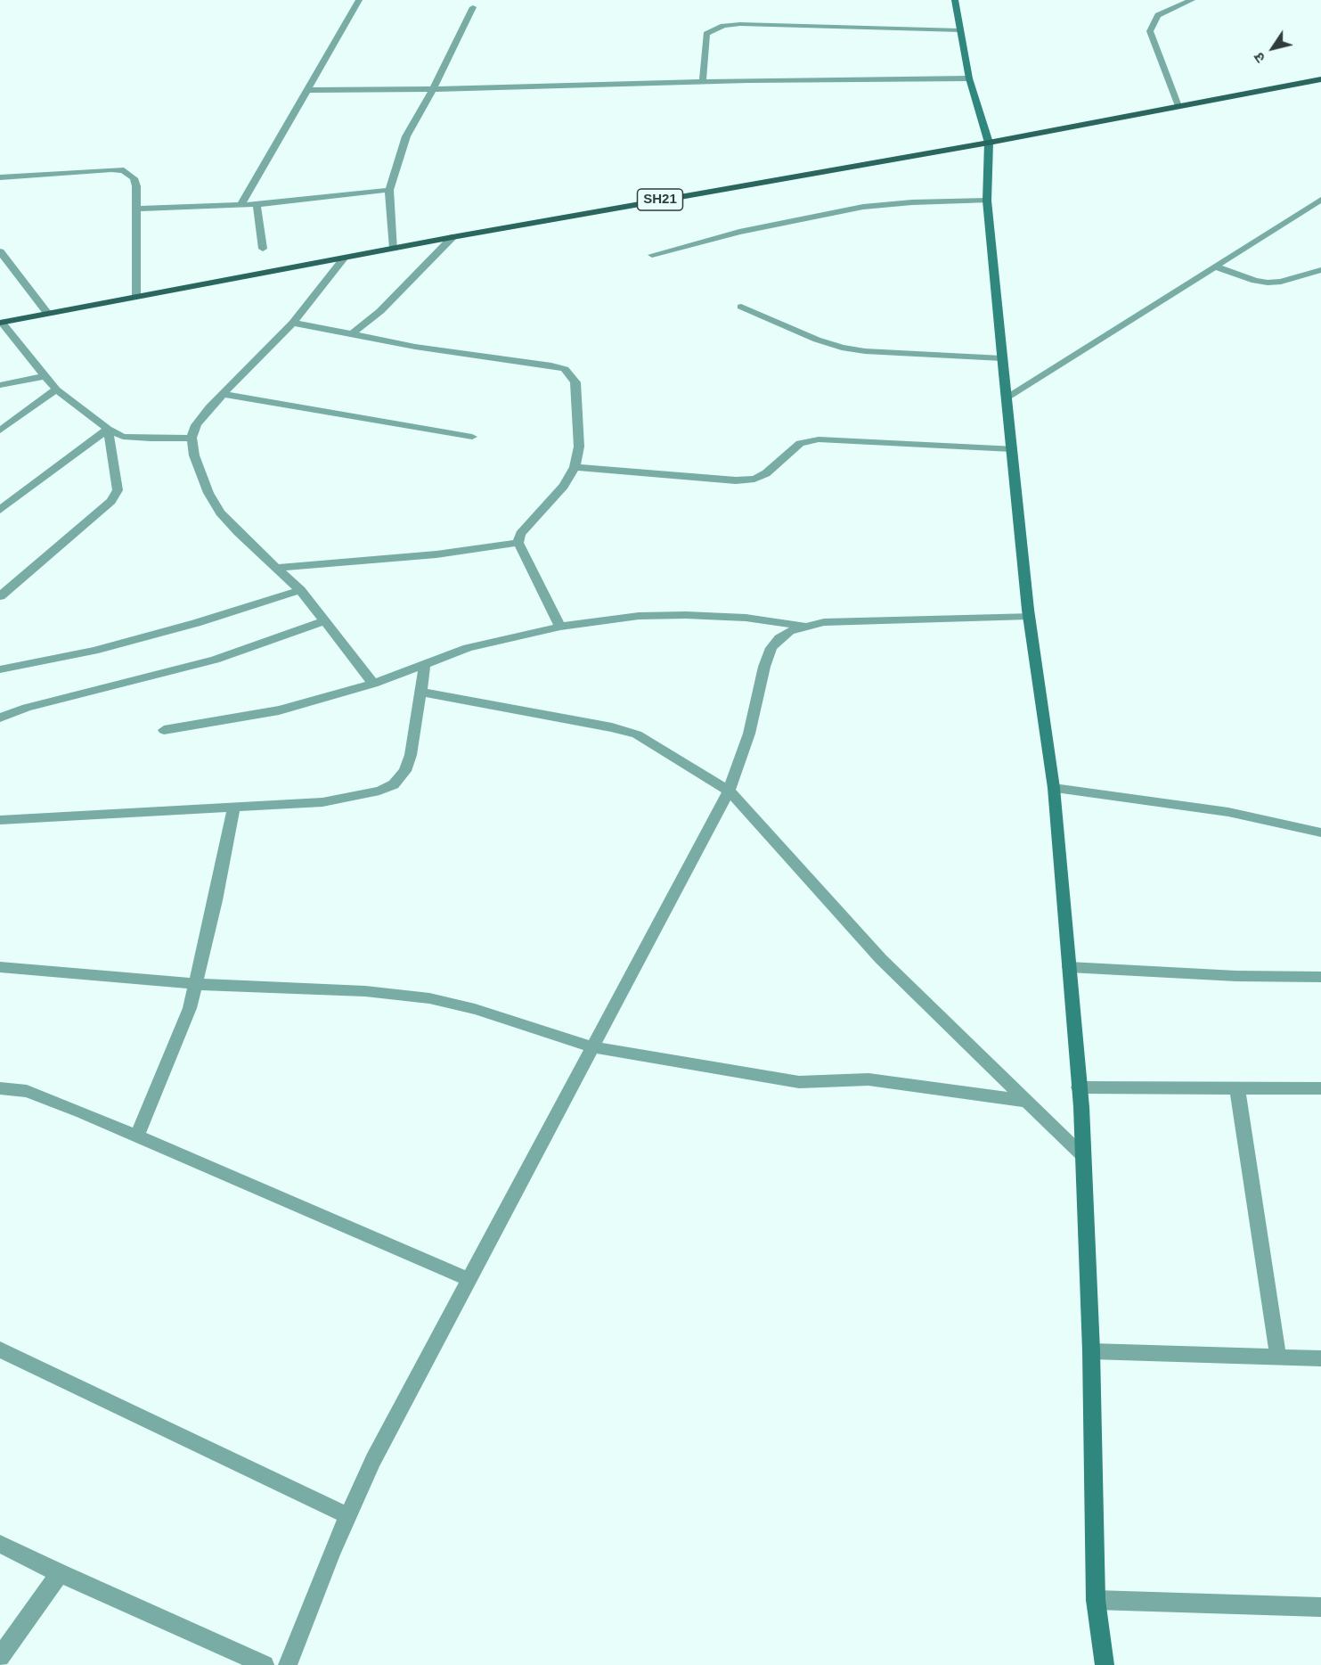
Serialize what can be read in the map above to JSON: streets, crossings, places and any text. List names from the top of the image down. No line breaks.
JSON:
{"streets":{"main road":["SH21"]},"north":"bottom left"}
